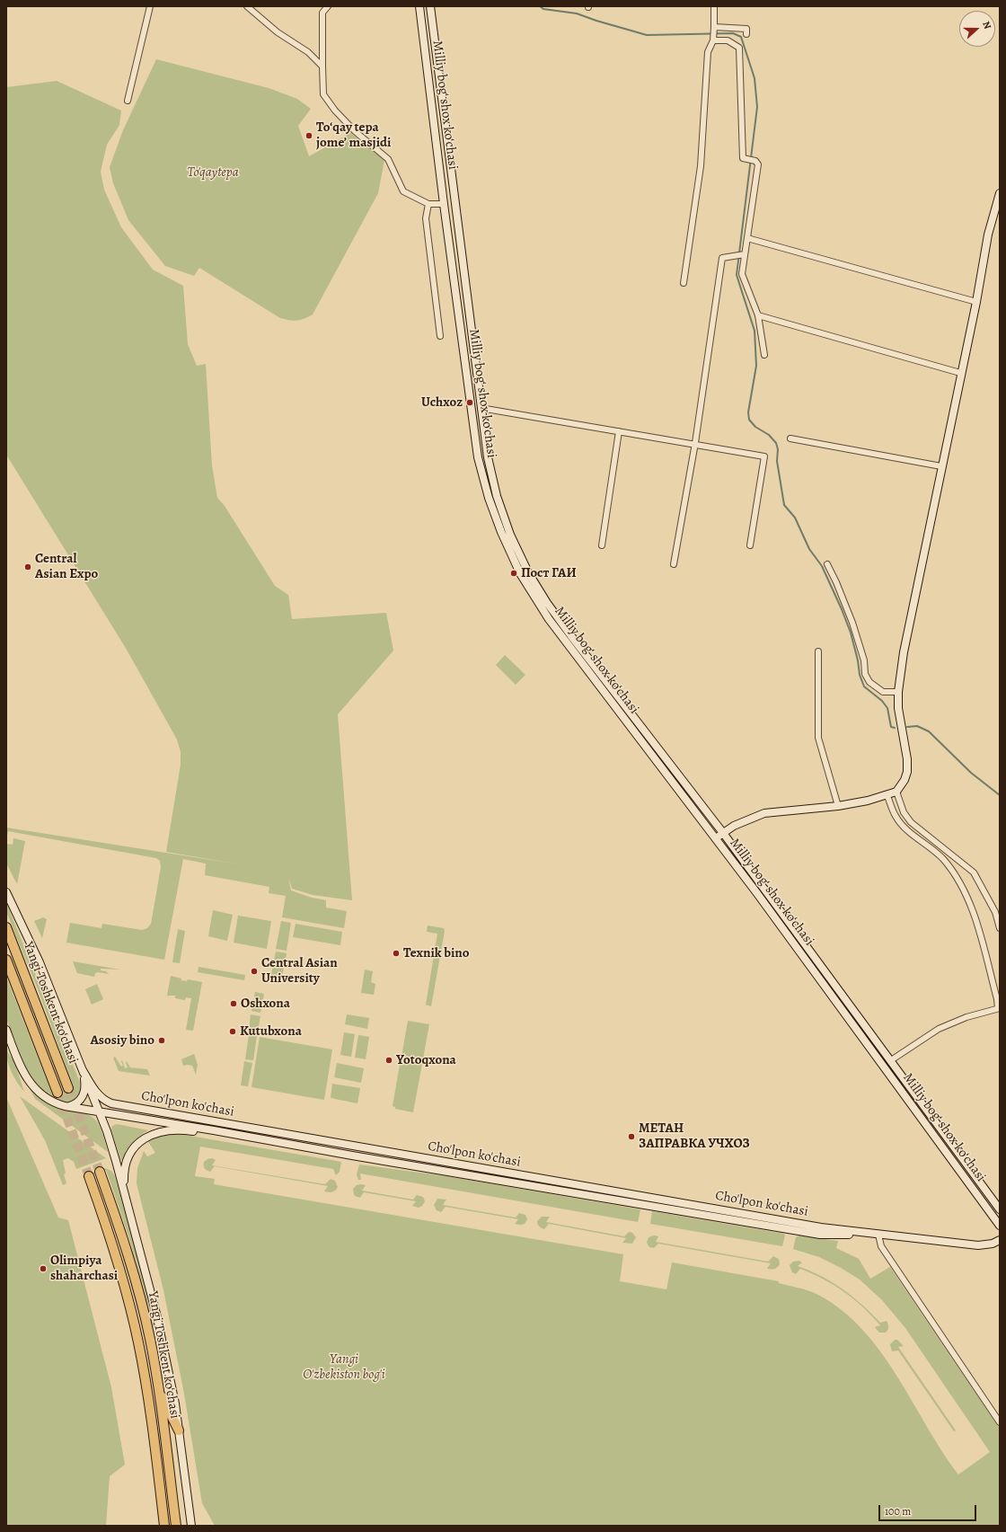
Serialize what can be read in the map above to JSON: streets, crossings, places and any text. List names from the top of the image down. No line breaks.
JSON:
{"streets":{"highway":["Yangi Toshkent ko‘chasi"],"main road":["Milliy bog‘ shox ko‘chasi","Cho'lpon ko'chasi"]},"parks":["To'qaytepa","Yangi O'zbekiston bog'i"],"places":["To‘qay tepa jome’ masjidi","Uchxoz","Central Asian Expo","Пост ГАИ","Texnik bino","Central Asian University","Oshxona","Kutubxona","Asosiy bino","Yotoqxona","МЕТАН ЗАПРАВКА УЧХОЗ","Olimpiya shaharchasi"],"scale_bar":"100 m","north":"right"}
